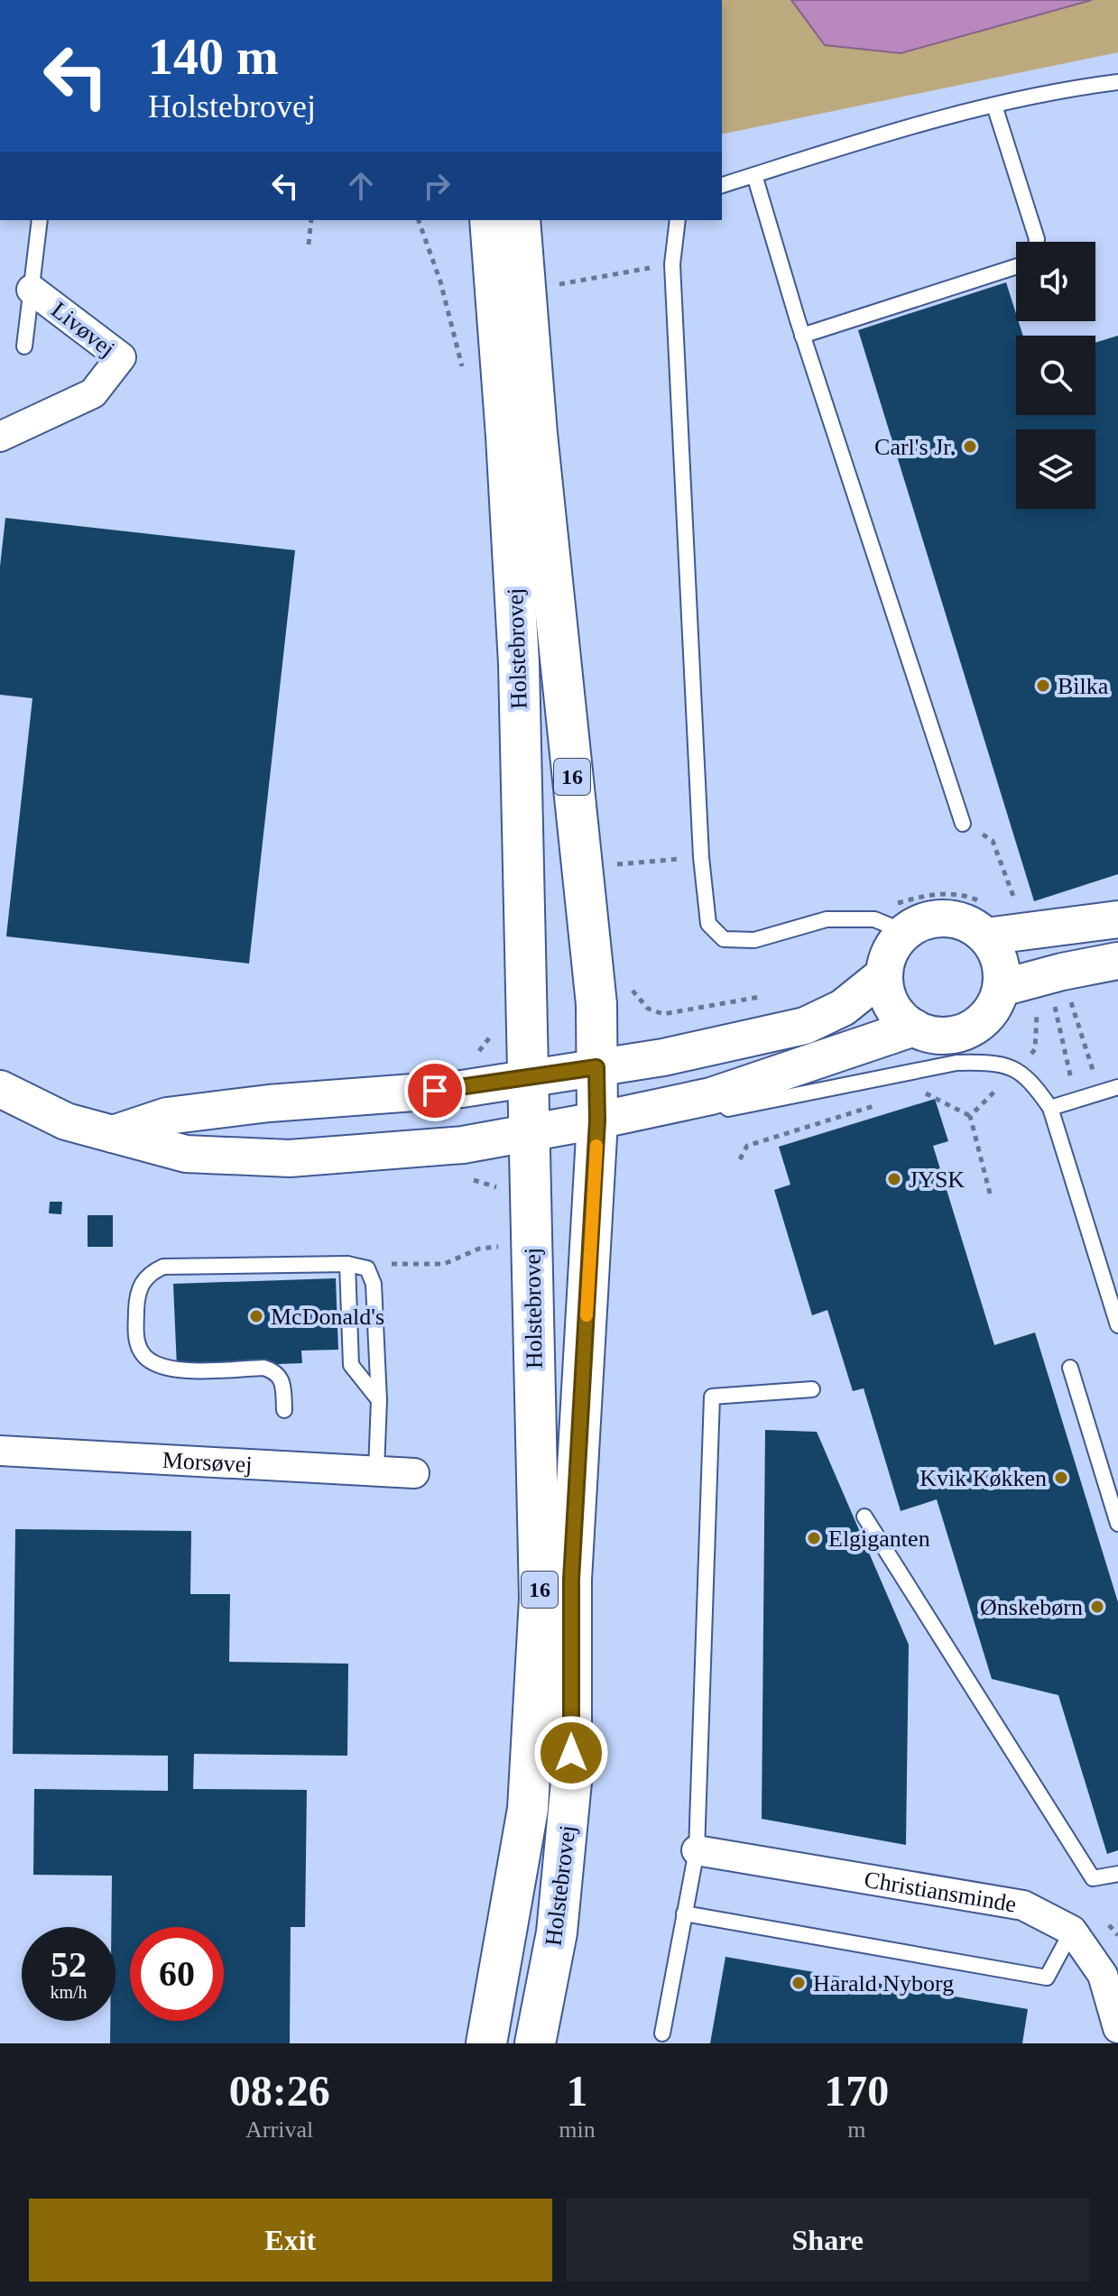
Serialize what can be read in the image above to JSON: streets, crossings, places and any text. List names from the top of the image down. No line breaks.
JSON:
{"streets":{"main road":["Holstebrovej","16"],"street":["Livøvej","Morsøvej","Christiansminde"]},"places":["Carl's Jr.","Bilka","JYSK","McDonald's","Kvik Køkken","Elgiganten","Ønskebørn","Harald Nyborg"],"page":{"turn":["140 m","Holstebrovej"],"speed":"52 km/h","limit":"60","eta":["08:26","Arrival","1","min","170","m"],"buttons":["Exit","Share"]}}
